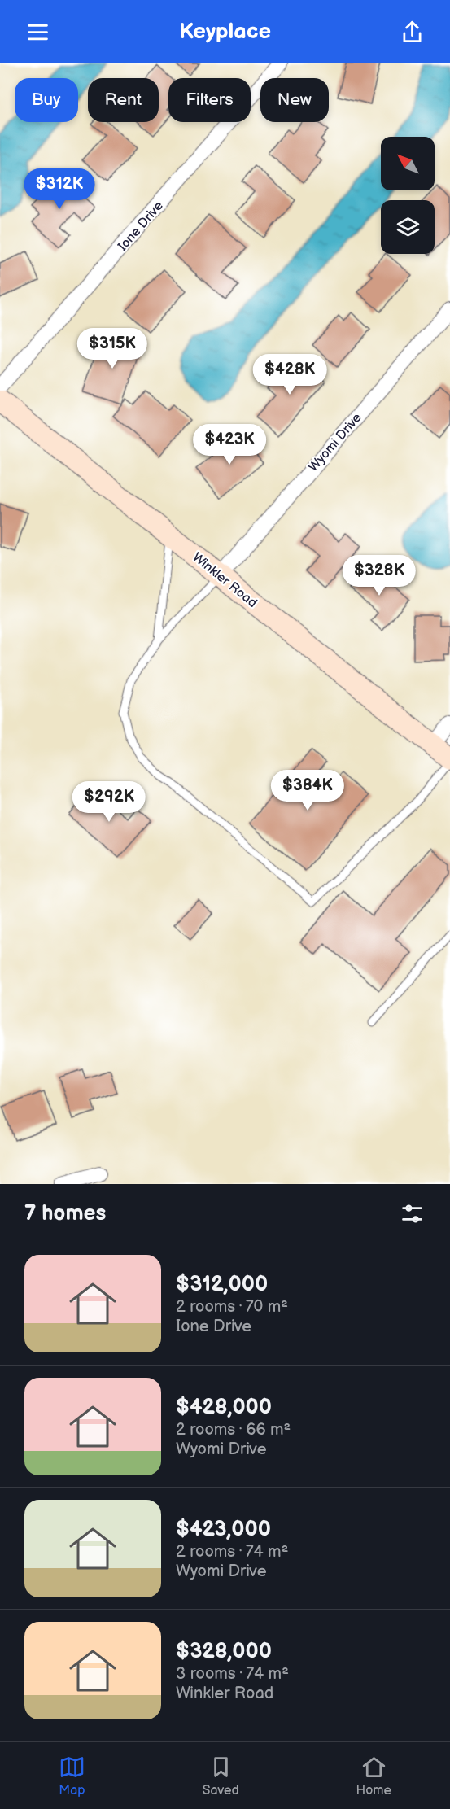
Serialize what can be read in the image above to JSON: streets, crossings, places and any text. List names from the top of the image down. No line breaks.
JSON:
{"streets":{"street":["Ione Drive","Wyomi Drive","Winkler Road"]},"crossings":[["Wyomi Drive","Winkler Road"]],"north":"top left","page":{"header":"Keyplace","chip":["Buy","Rent","Filters","New"],"price":["$312K","$315K","$428K","$423K","$328K","$384K","$292K"],"heading":"7 homes","list":[{"name":"$312,000","note":"2 rooms · 70 m² · Ione Drive"},{"name":"$428,000","note":"2 rooms · 66 m² · Wyomi Drive"},{"name":"$423,000","note":"2 rooms · 74 m² · Wyomi Drive"},{"name":"$328,000","note":"3 rooms · 74 m² · Winkler Road"}],"tabs":["Map","Saved","Home"]}}
